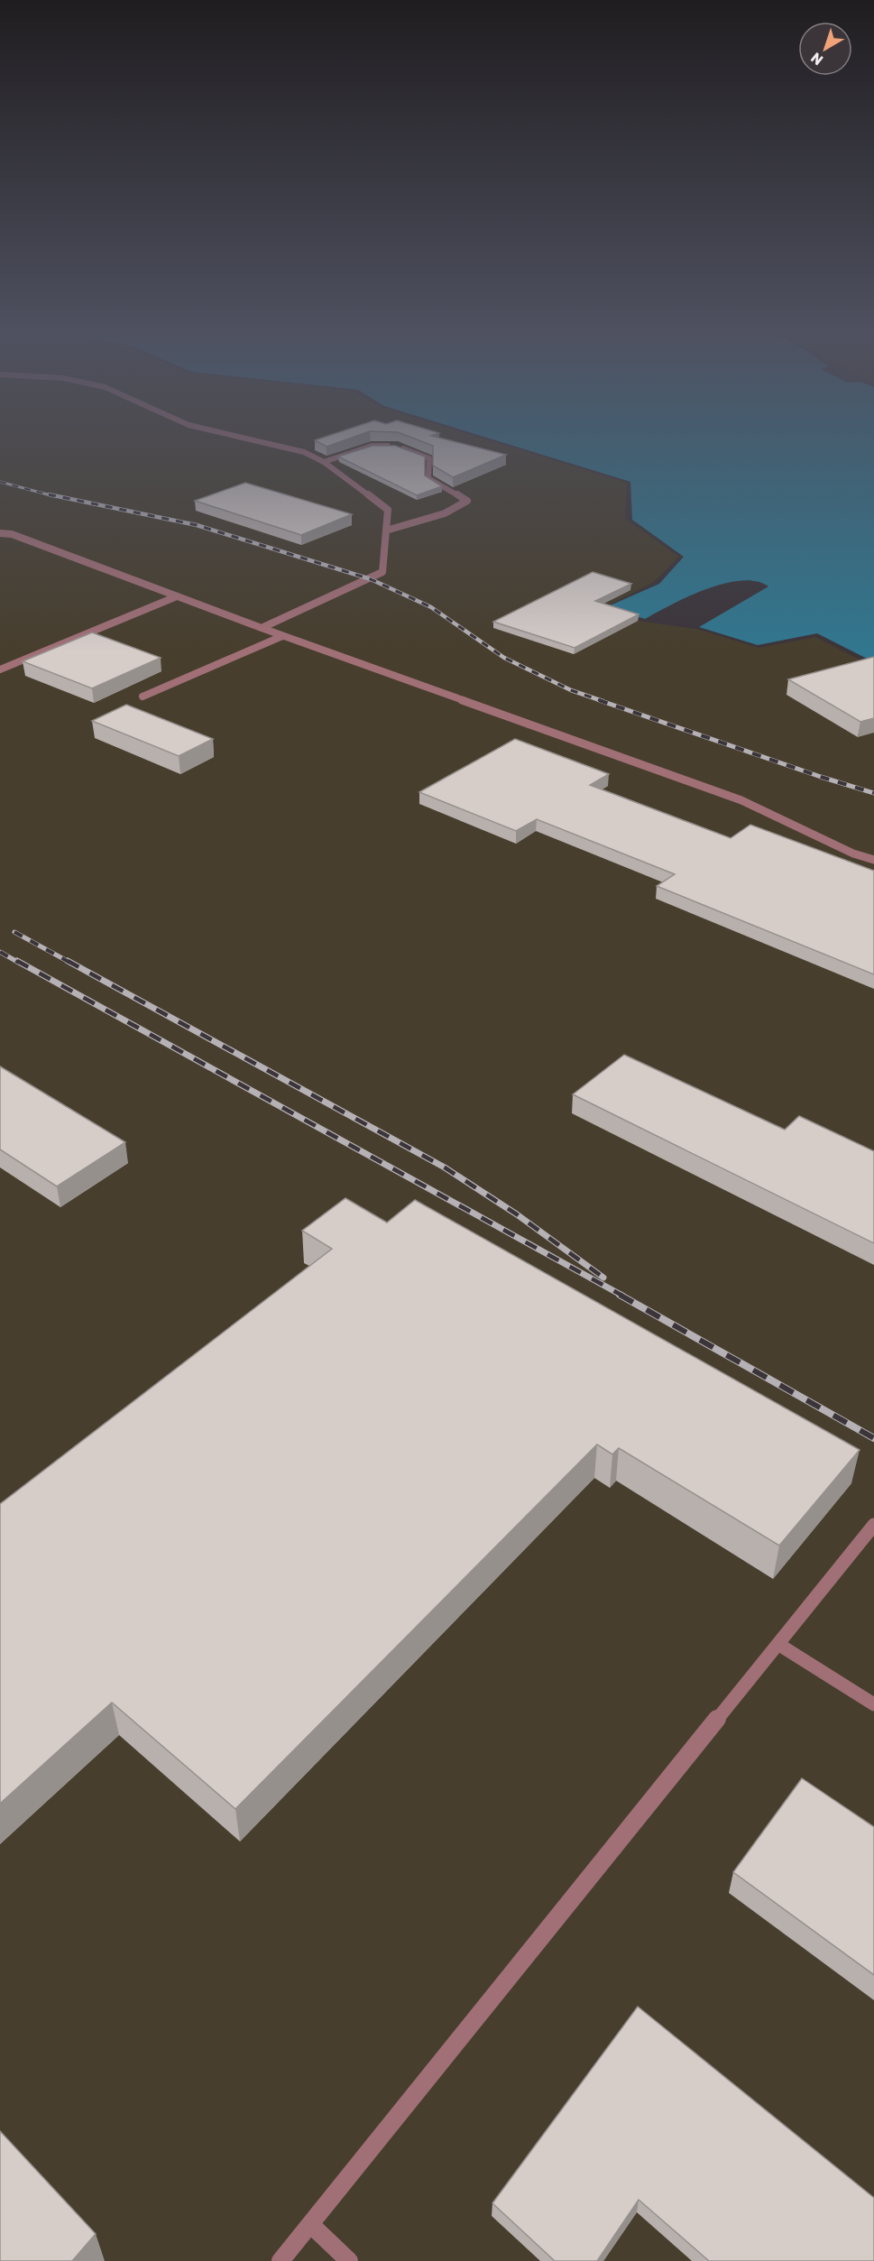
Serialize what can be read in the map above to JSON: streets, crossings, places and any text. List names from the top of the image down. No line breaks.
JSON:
{"north":"bottom left"}
